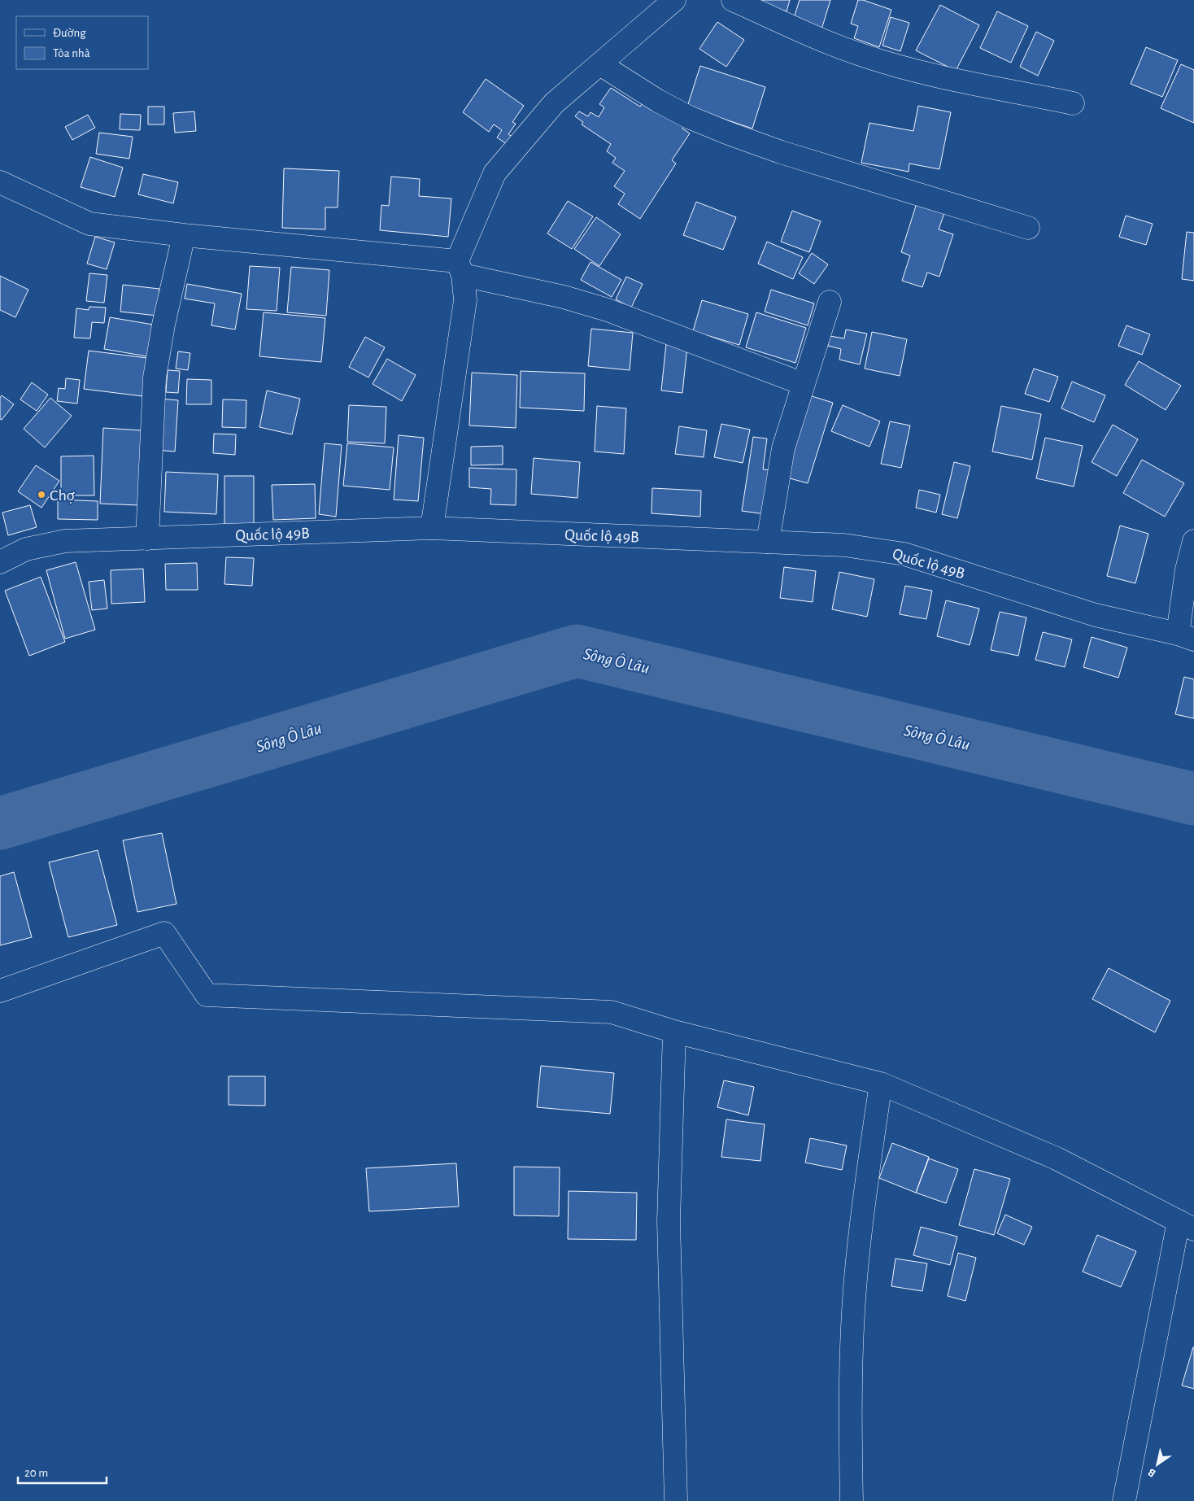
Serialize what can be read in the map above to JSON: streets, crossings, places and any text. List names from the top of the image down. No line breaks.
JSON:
{"streets":{"street":["Quốc lộ 49B"]},"water":["Sông Ô Lâu"],"places":["Chợ"],"legend":["Đường","Tòa nhà"],"scale_bar":"20 m","north":"bottom left"}
